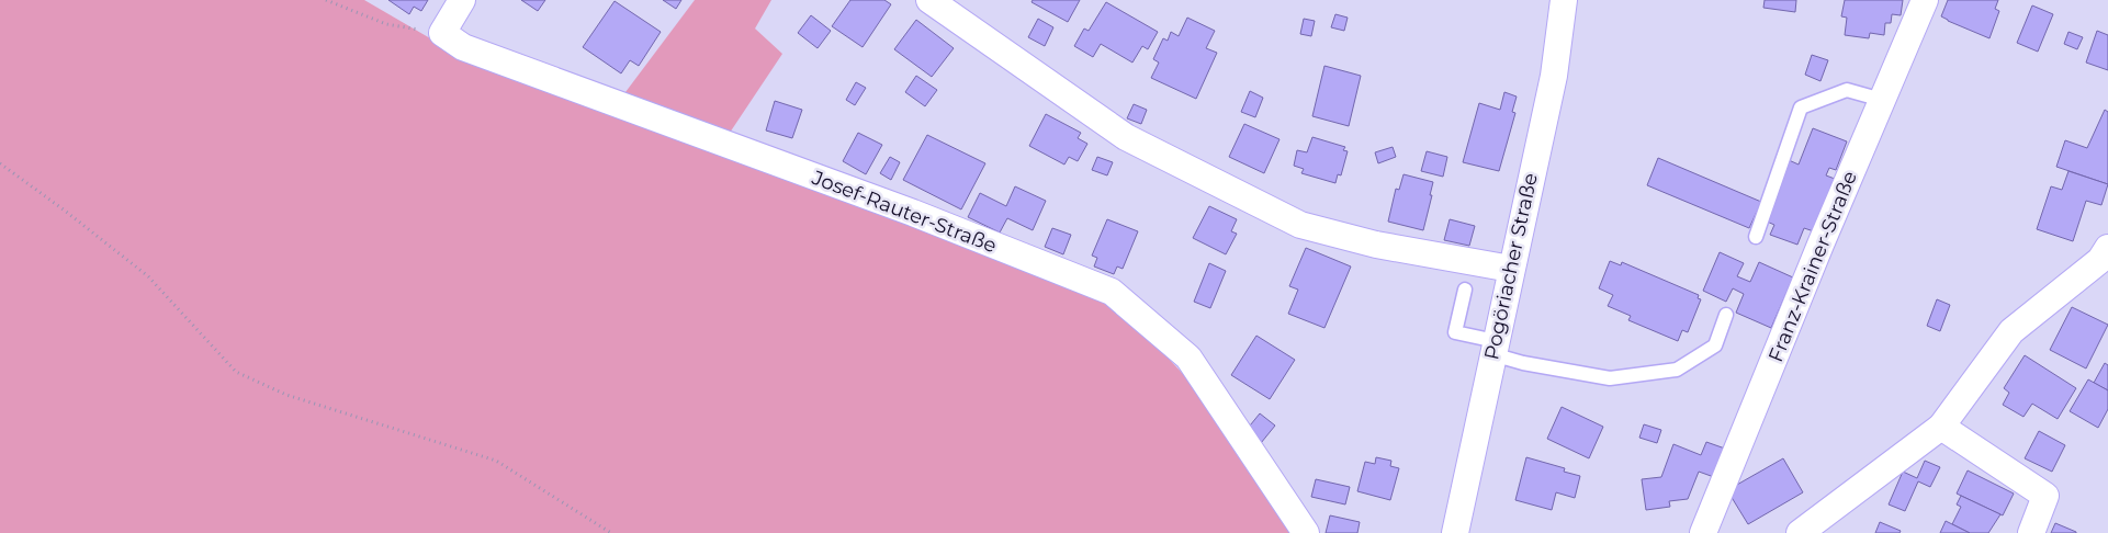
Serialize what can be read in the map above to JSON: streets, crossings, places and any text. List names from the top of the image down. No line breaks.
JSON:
{"streets":{"street":["Josef-Rauter-Straße","Pogöriacher Straße","Franz-Krainer-Straße"]}}
